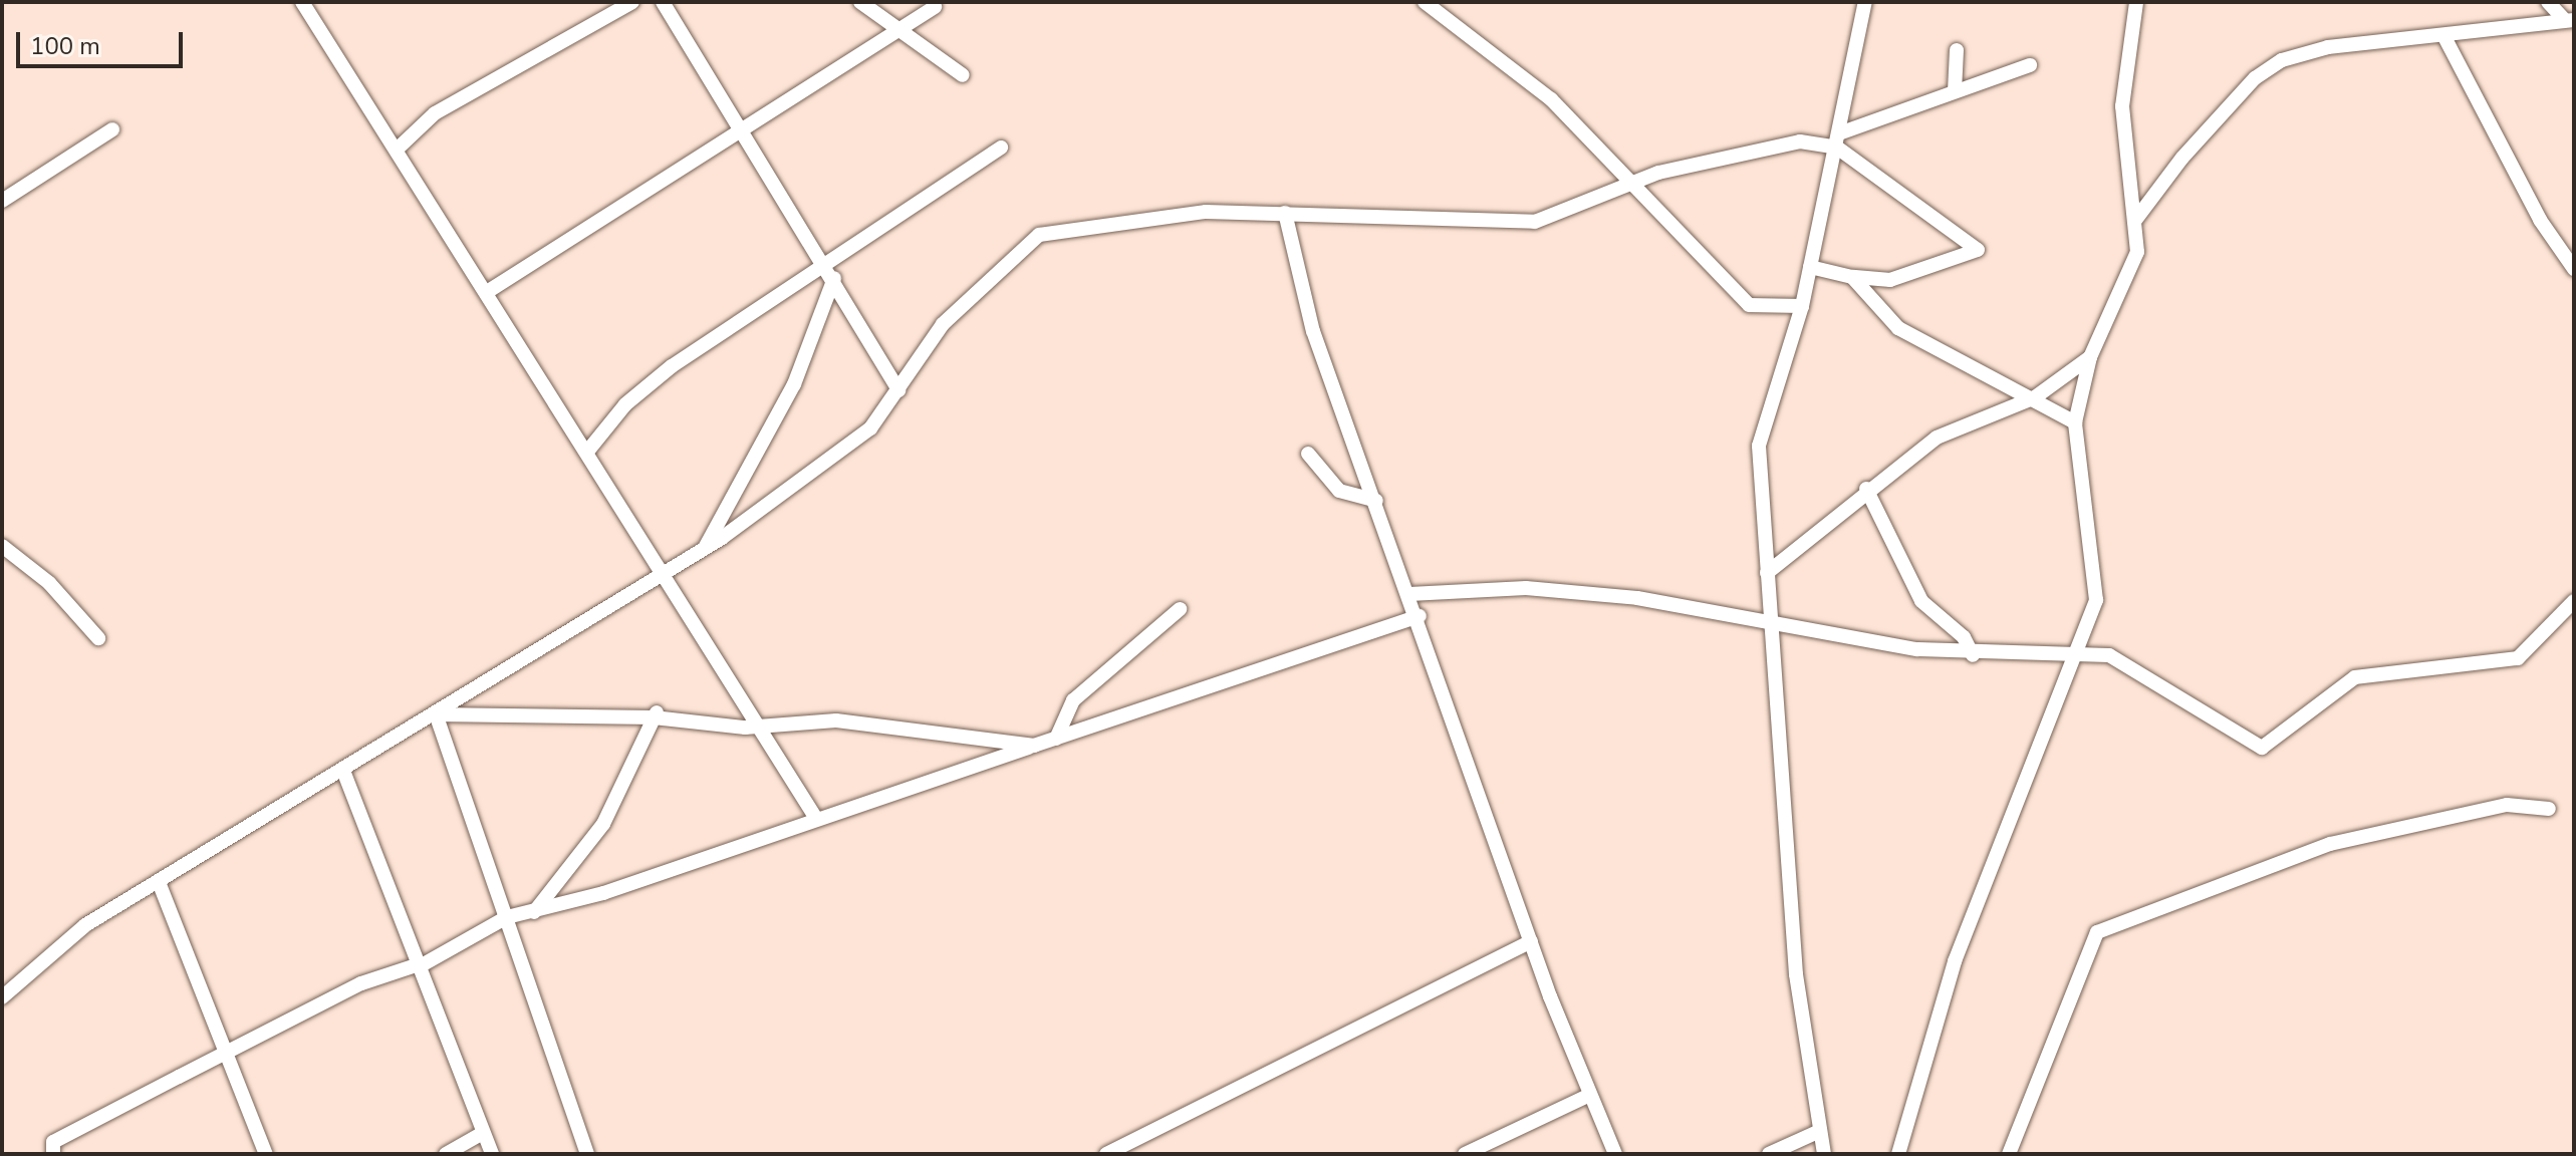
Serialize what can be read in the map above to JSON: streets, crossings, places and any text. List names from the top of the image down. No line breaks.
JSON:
{"scale_bar":"100 m"}
